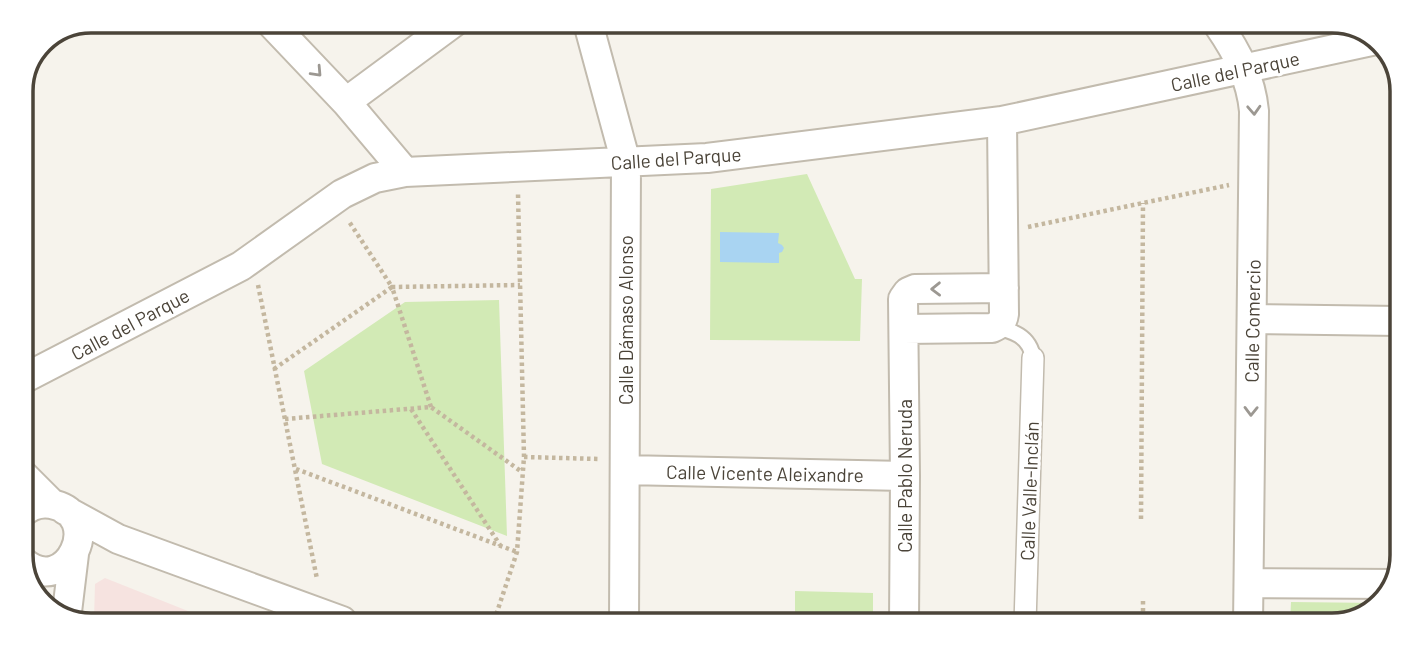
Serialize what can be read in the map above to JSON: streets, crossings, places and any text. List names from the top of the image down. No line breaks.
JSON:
{"streets":{"street":["Calle del Parque","Calle Dámaso Alonso","Calle Comercio","Calle Vicente Aleixandre","Calle Pablo Neruda","Calle Valle-Inclán"]},"crossings":[["Calle del Parque","Calle Dámaso Alonso"],["Calle del Parque","Calle Comercio"],["Calle Dámaso Alonso","Calle Vicente Aleixandre"],["Calle Vicente Aleixandre","Calle Pablo Neruda"]],"one_way":["Calle Comercio"]}
